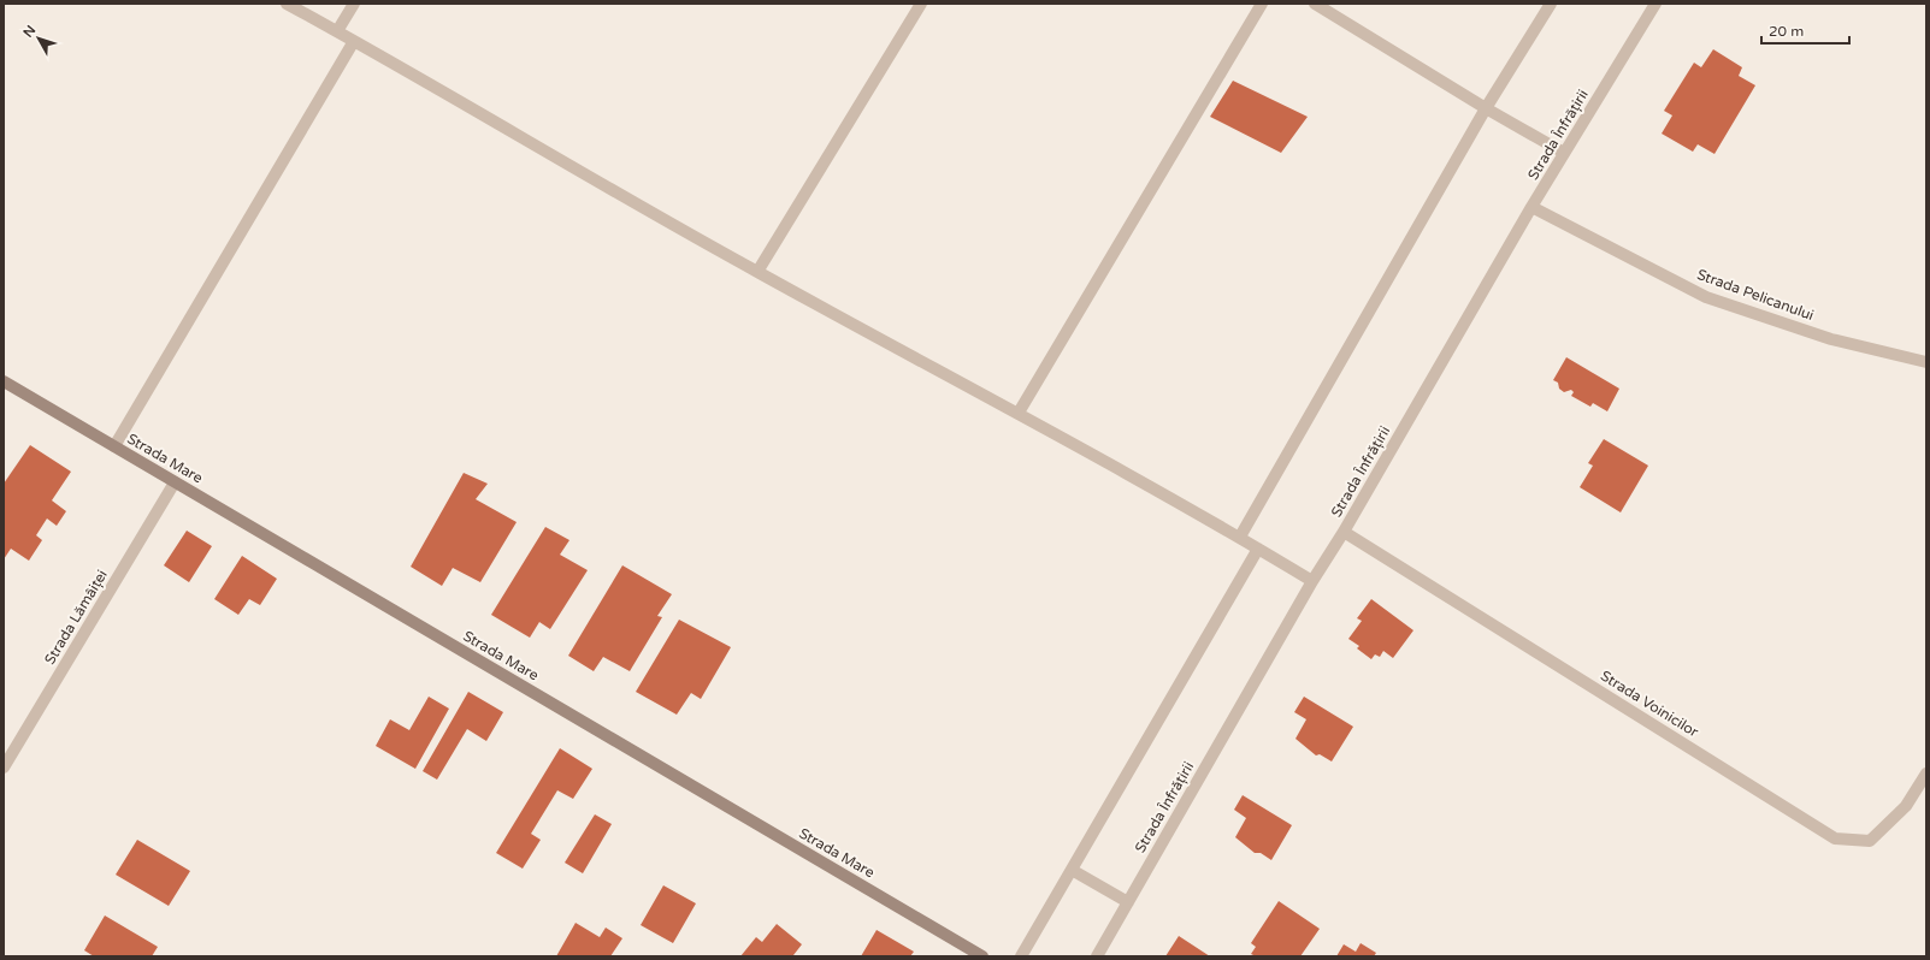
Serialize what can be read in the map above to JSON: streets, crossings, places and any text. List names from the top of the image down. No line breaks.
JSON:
{"streets":{"street":["Strada Înfrățirii","Strada Pelicanului","Strada Mare","Strada Lămâiței","Strada Voinicilor"]},"crossings":[["Strada Înfrățirii","Strada Pelicanului"],["Strada Înfrățirii","Strada Voinicilor"],["Strada Mare","Strada Lămâiței"]],"scale_bar":"20 m","north":"top left"}
